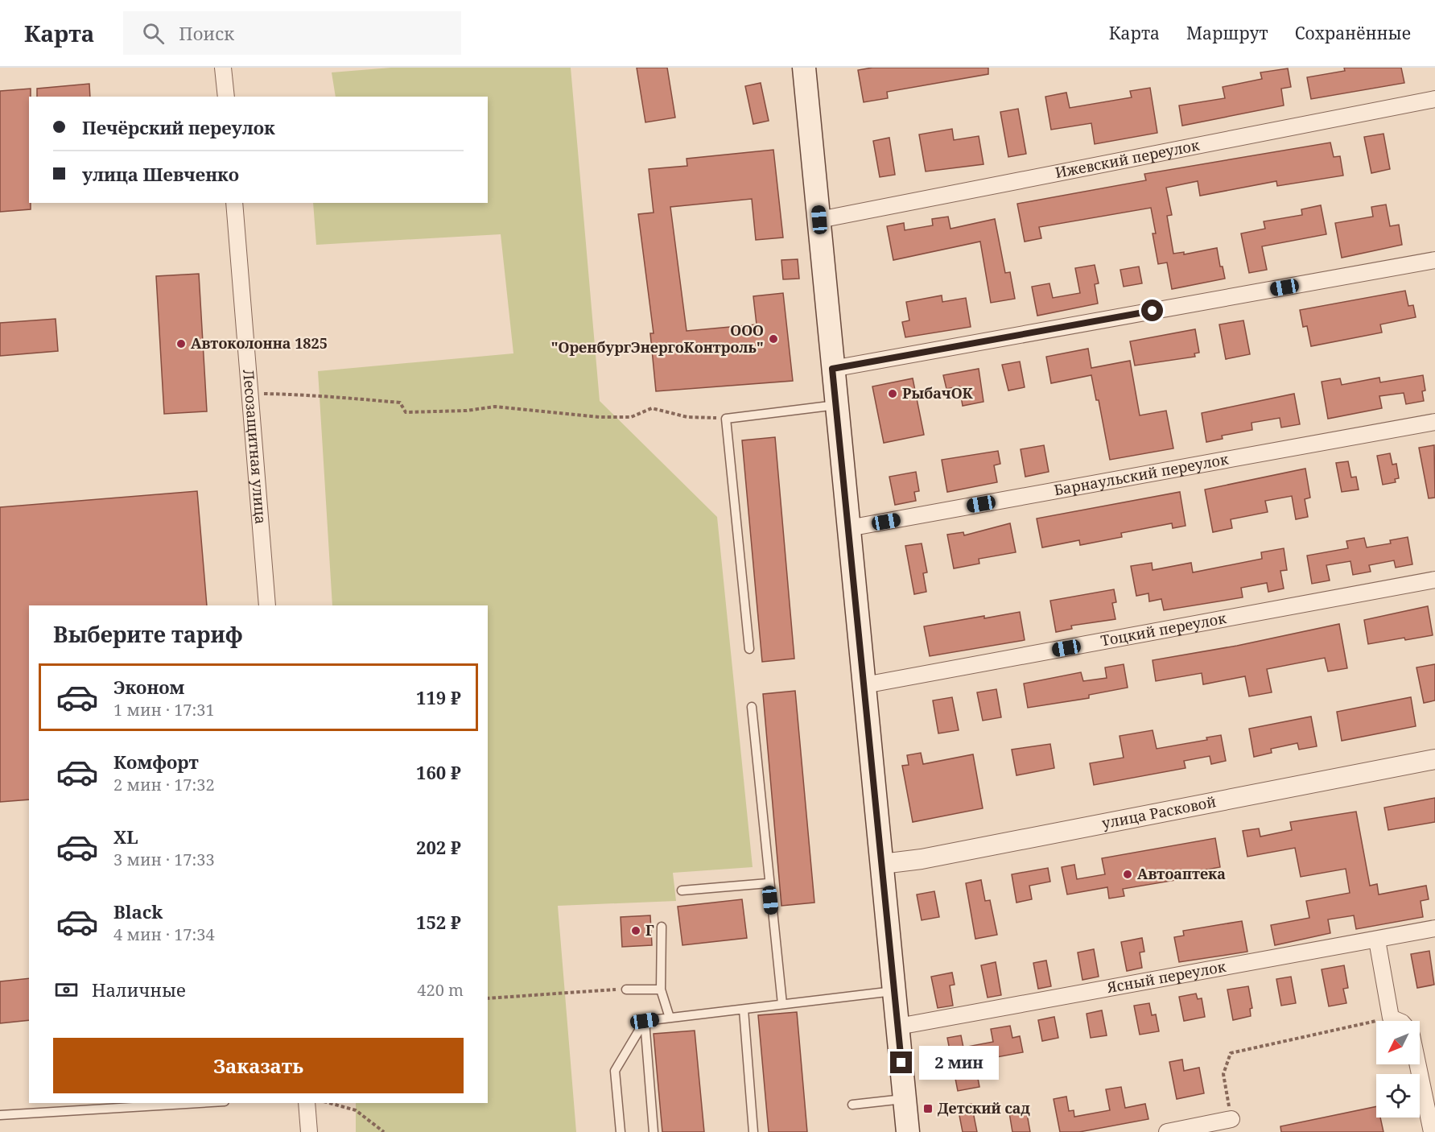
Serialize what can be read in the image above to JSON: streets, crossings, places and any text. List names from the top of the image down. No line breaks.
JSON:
{"streets":{"street":["Ижевский переулок","Лесозащитная улица","Барнаульский переулок","Тоцкий переулок","улица Расковой","Ясный переулок"]},"places":{"other":["ООО \"ОренбургЭнергоКонтроль\"","Автоколонна 1825","РыбачОК","Автоаптека","Г"],"transit":["Детский сад"]},"north":"bottom left","page":{"header":"Карта","search":"Поиск","nav":["Карта","Маршрут","Сохранённые"],"banner":["Печёрский переулок","улица Шевченко"],"heading":"Выберите тариф","list":[{"name":"Эконом","note":"1 мин · 17:31","value":"119 ₽"},{"name":"Комфорт","note":"2 мин · 17:32","value":"160 ₽"},{"name":"XL","note":"3 мин · 17:33","value":"202 ₽"},{"name":"Black","note":"4 мин · 17:34","value":"152 ₽"}],"pay":["Наличные","420 m"],"buttons":"Заказать","bubble":"2 мин"}}
